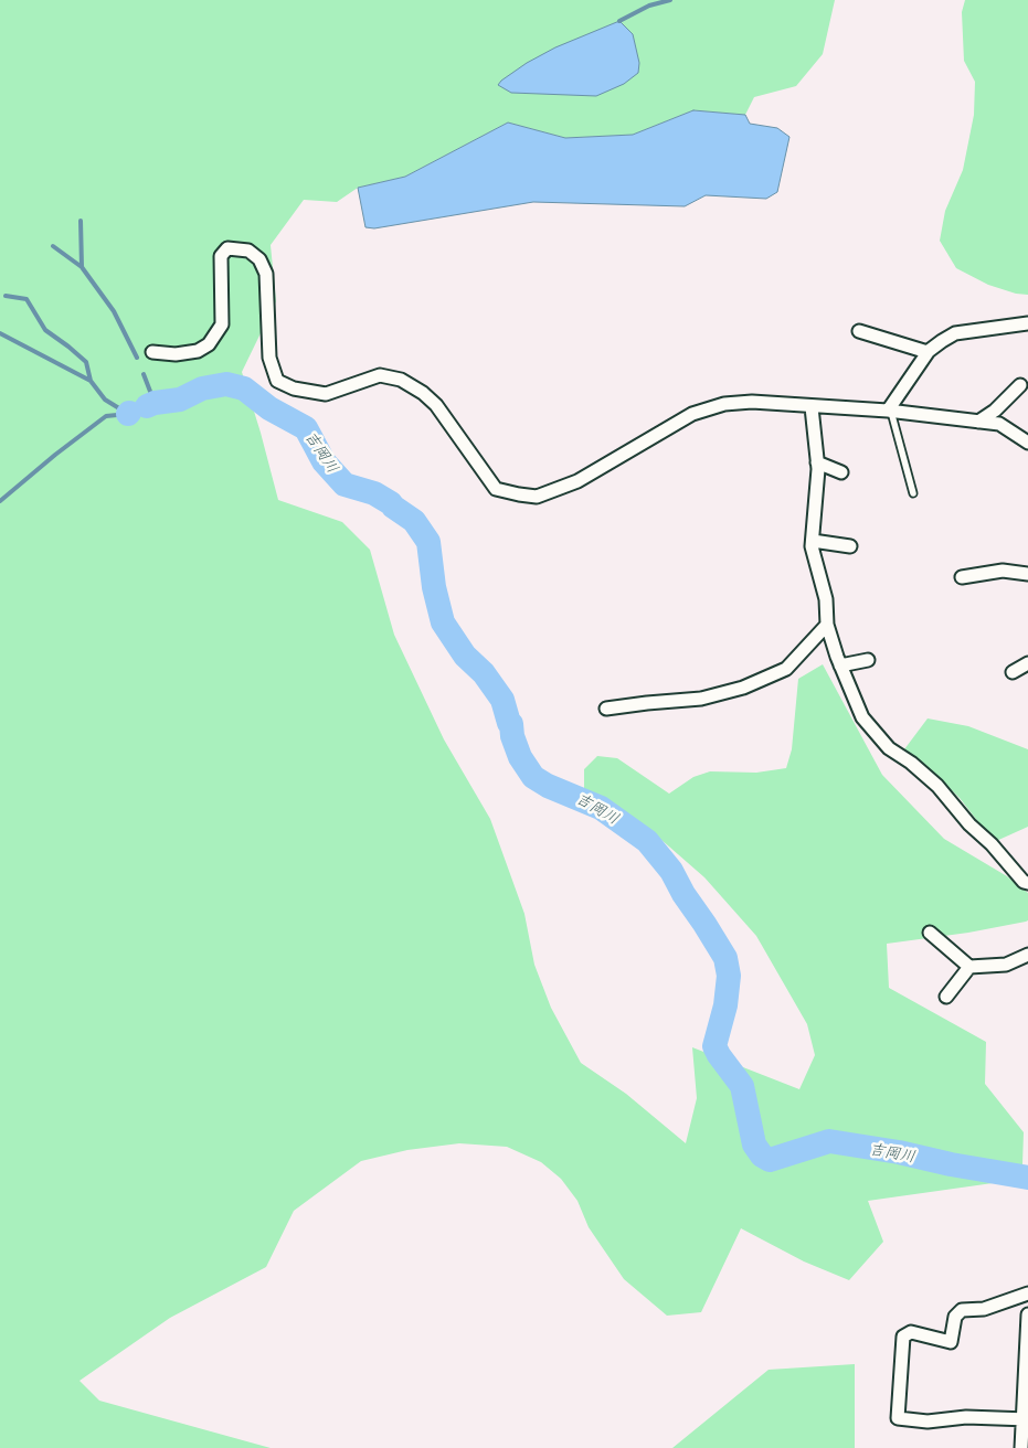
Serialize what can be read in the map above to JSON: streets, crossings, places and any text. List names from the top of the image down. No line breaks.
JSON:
{"water":["吉岡川"]}
